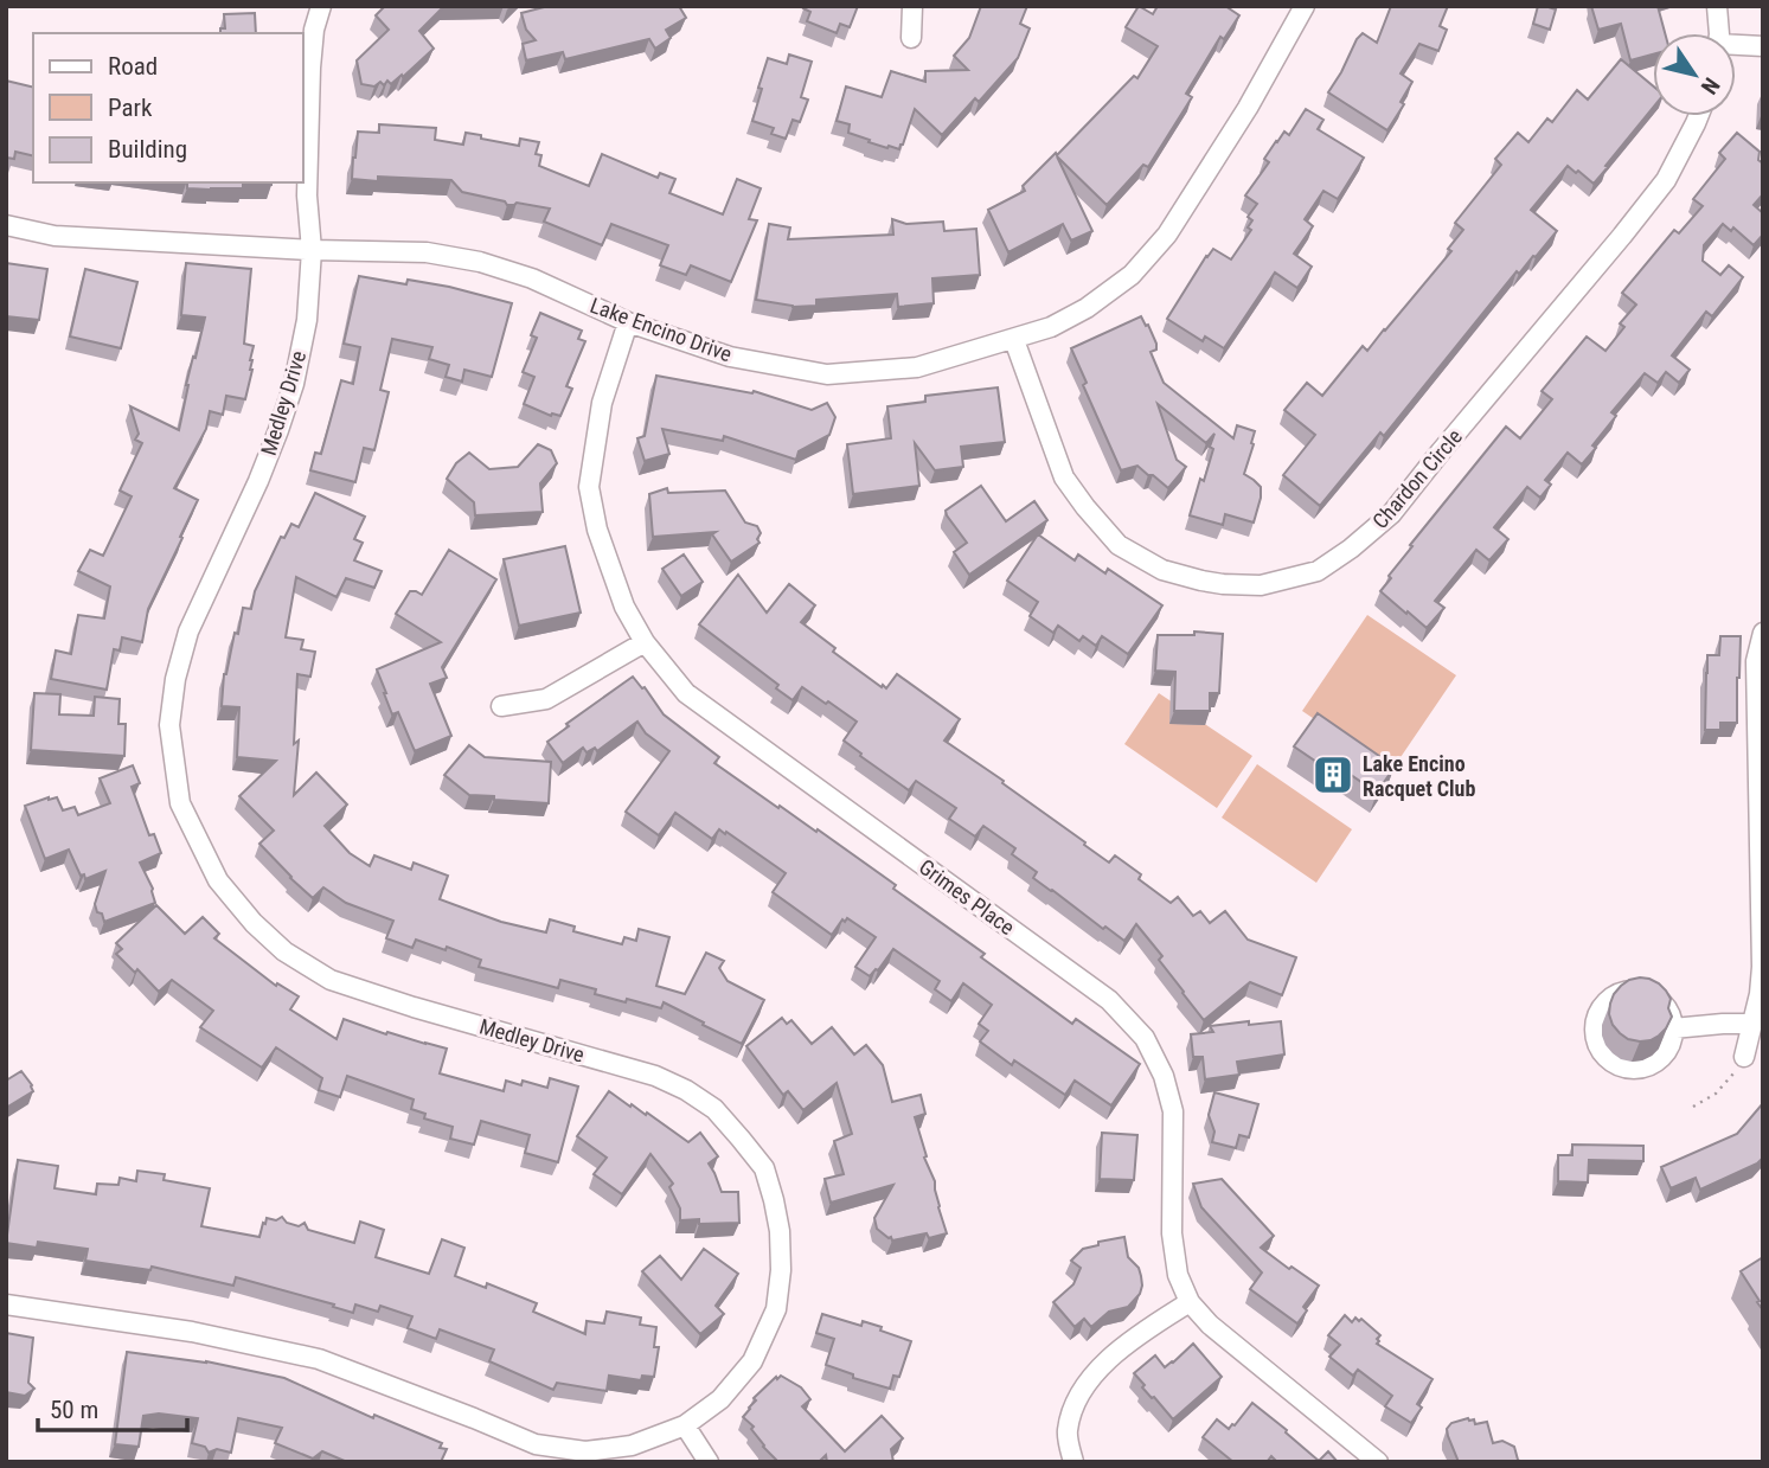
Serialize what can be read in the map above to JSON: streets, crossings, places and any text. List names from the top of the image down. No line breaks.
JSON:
{"streets":{"street":["Lake Encino Drive","Medley Drive","Chardon Circle","Grimes Place"]},"crossings":[["Lake Encino Drive","Medley Drive"],["Lake Encino Drive","Chardon Circle"],["Lake Encino Drive","Grimes Place"]],"places":{"building":["Lake Encino Racquet Club"]},"legend":["Road","Park","Building"],"scale_bar":"50 m","north":"bottom right"}
